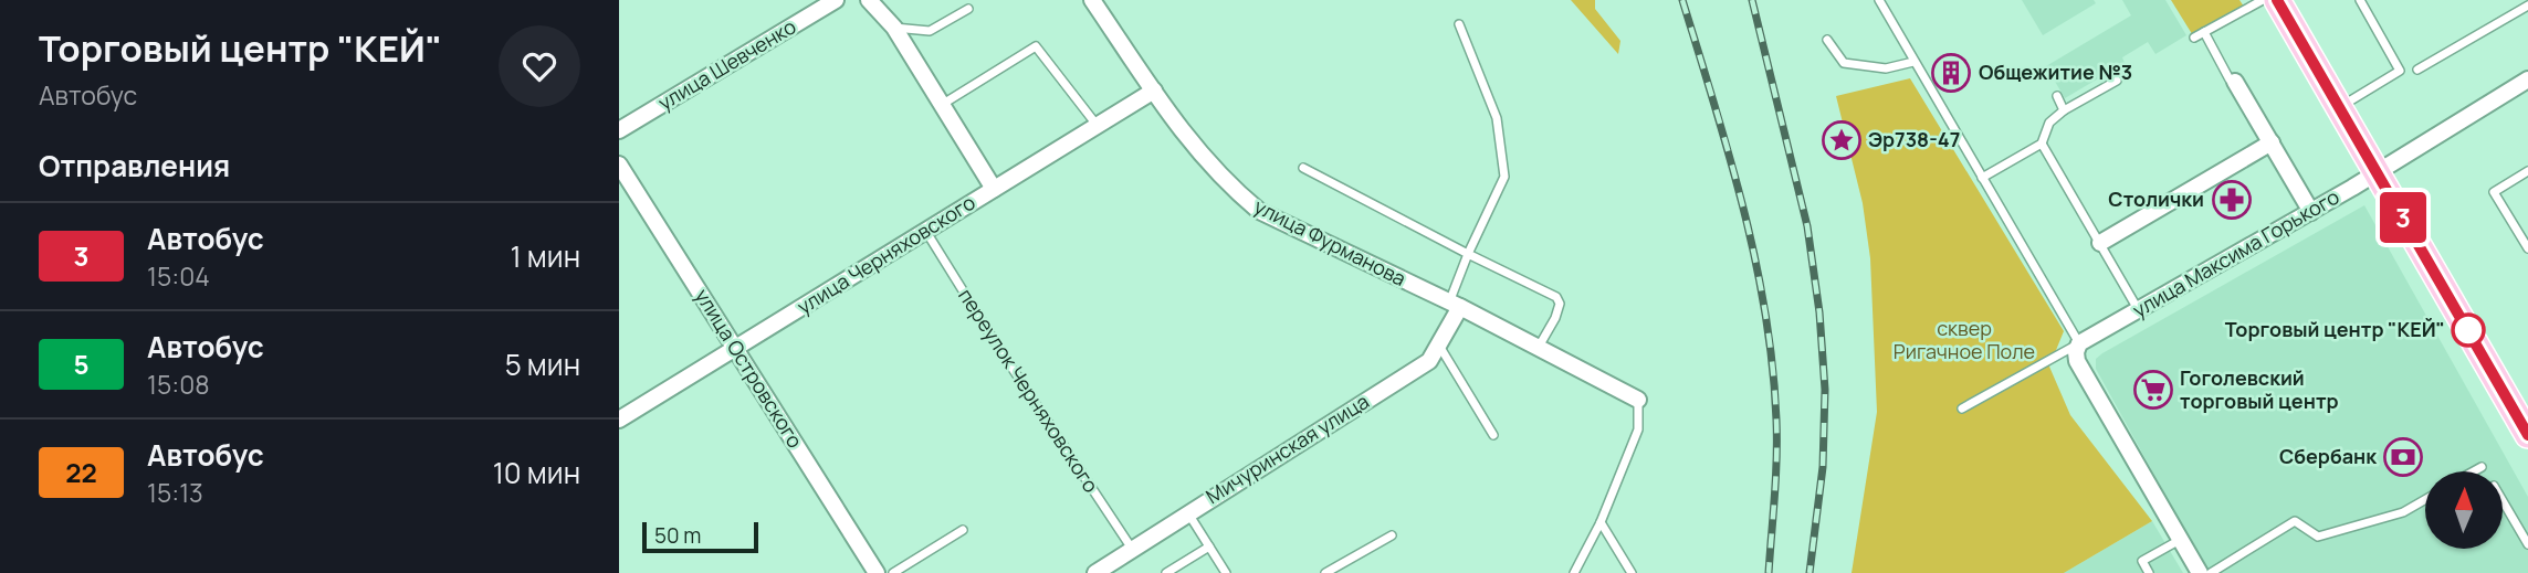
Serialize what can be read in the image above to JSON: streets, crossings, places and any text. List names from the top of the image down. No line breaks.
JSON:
{"streets":{"street":["улица Шевченко","улица Фурманова","улица Максима Горького","улица Черняховского","улица Островского","Мичуринская улица"],"lane":["переулок Черняховского"]},"crossings":[["улица Фурманова","улица Черняховского"],["улица Фурманова","Мичуринская улица"],["улица Черняховского","улица Островского"],["улица Черняховского","переулок Черняховского"],["переулок Черняховского","Мичуринская улица"]],"parks":["сквер Ригачное Поле"],"places":{"building":["Общежитие №3"],"place":["Эр738-47"],"pharmacy":["Столички"],"other":["Торговый центр \"КЕЙ\""],"supermarket":["Гоголевский торговый центр"],"bank":["Сбербанк"]},"lines":["bus line 3"],"scale_bar":"50 m","north":"top","page":{"heading":[["Торговый центр \"КЕЙ\"","Автобус"],"Отправления"],"on_map":"3","list":[{"mark":"3","name":"Автобус","note":"15:04","value":"1 мин"},{"mark":"5","name":"Автобус","note":"15:08","value":"5 мин"},{"mark":"22","name":"Автобус","note":"15:13","value":"10 мин"}],"scale":"50 m"}}
